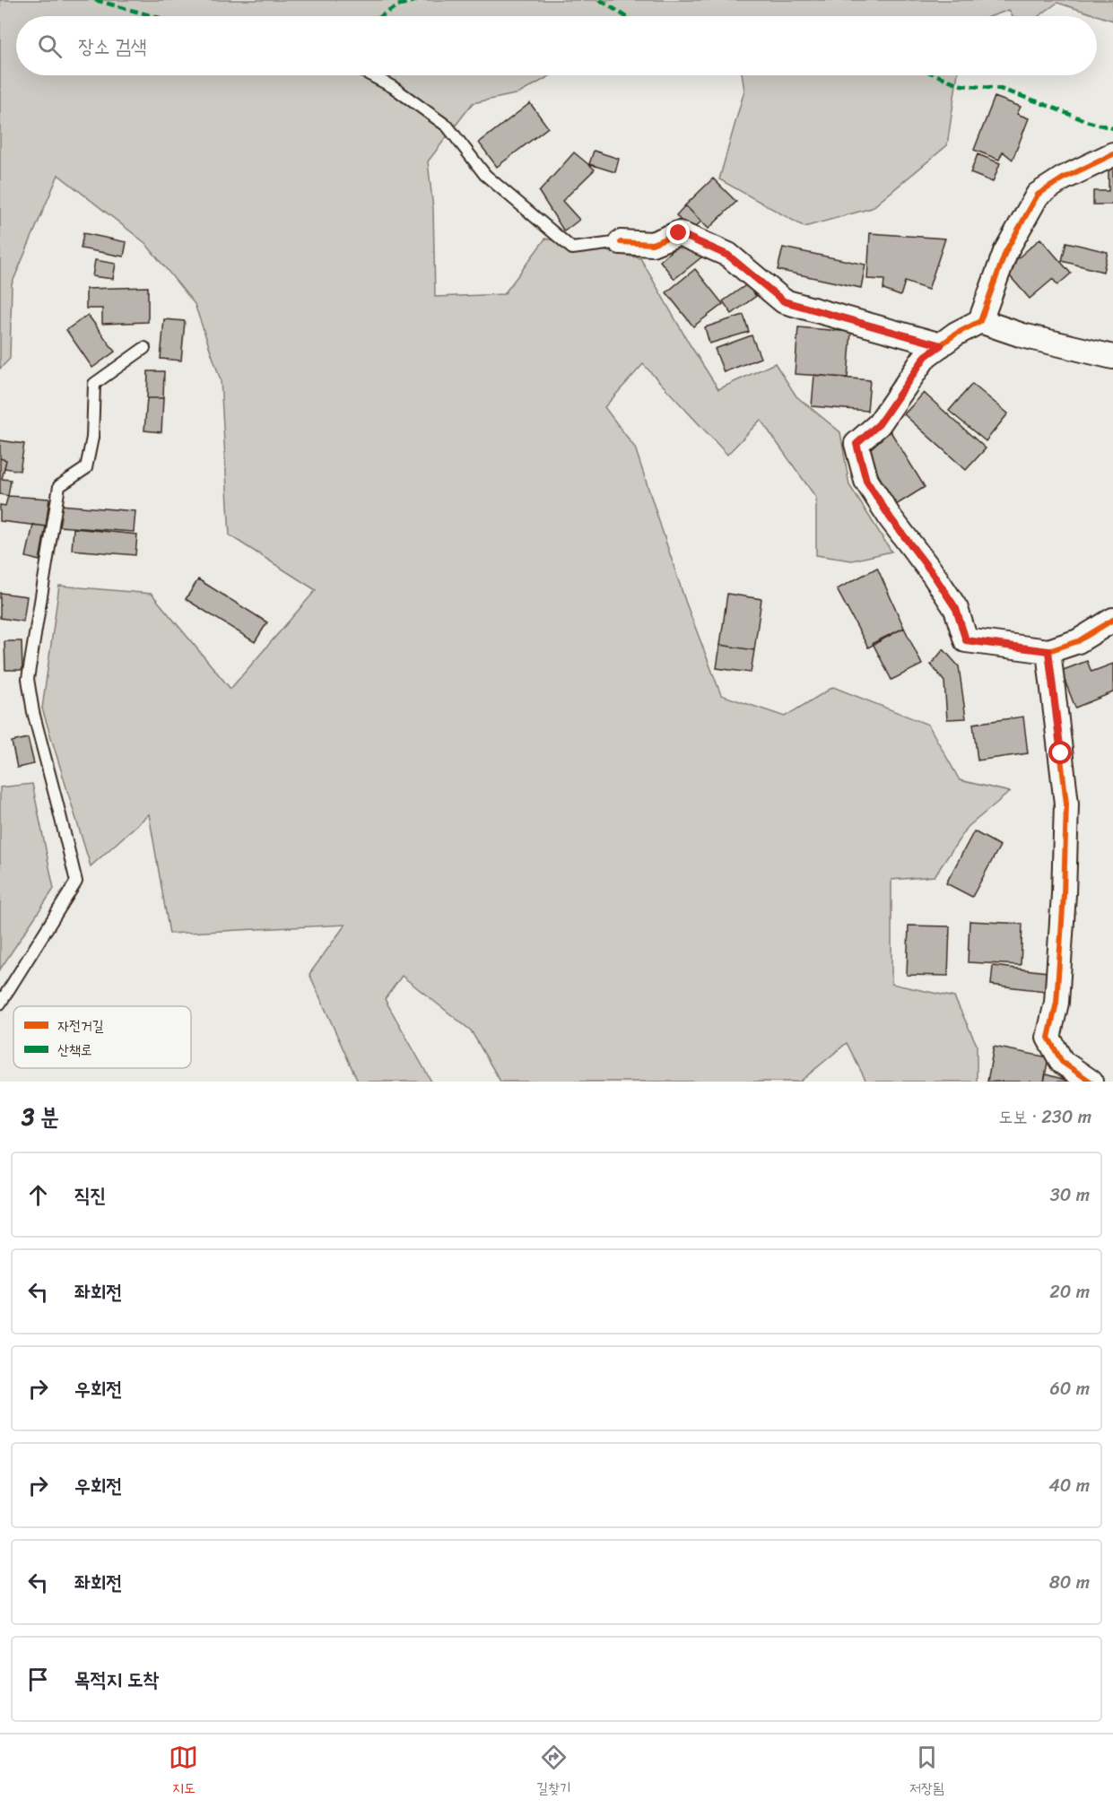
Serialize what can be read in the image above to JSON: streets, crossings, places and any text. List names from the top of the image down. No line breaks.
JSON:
{"legend":["자전거길","산책로"],"page":{"search":"장소 검색","heading":["3 분","도보 · 230 m"],"list":[["직진","30 m"],["좌회전","20 m"],["우회전","60 m"],["우회전","40 m"],["좌회전","80 m"],"목적지 도착"],"nav":["지도","길찾기","저장됨"]}}
